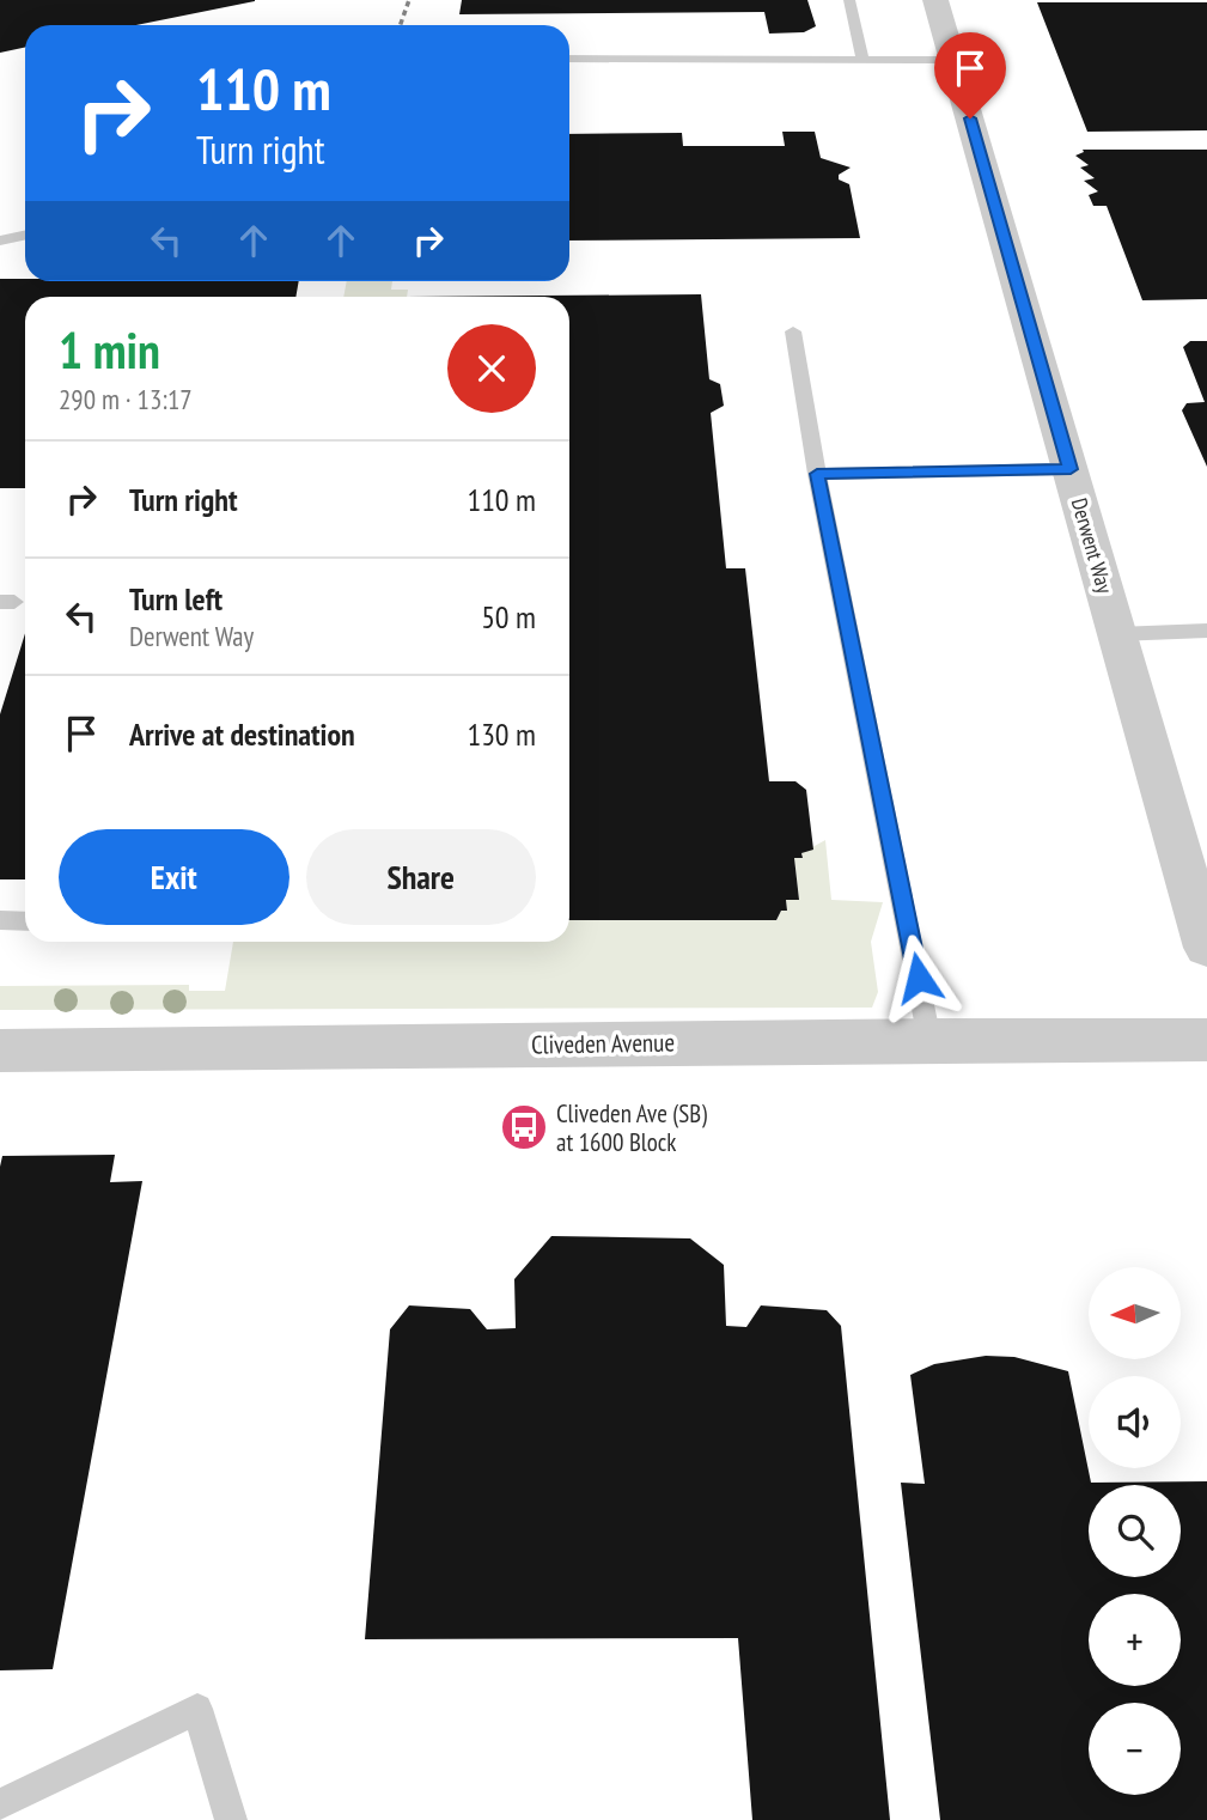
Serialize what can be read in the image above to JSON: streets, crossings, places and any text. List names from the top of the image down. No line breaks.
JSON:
{"streets":{"street":["Derwent Way","Cliveden Avenue"]},"places":{"bus stop":["Cliveden Ave (SB) at 1600 Block"]},"north":"left","page":{"turn":["110 m","Turn right"],"heading":["1 min","290 m · 13:17"],"list":[{"name":"Turn right","value":"110 m"},{"name":"Turn left","note":"Derwent Way","value":"50 m"},{"name":"Arrive at destination","value":"130 m"}],"buttons":["Exit","Share"],"map_buttons":["+","−"]}}
